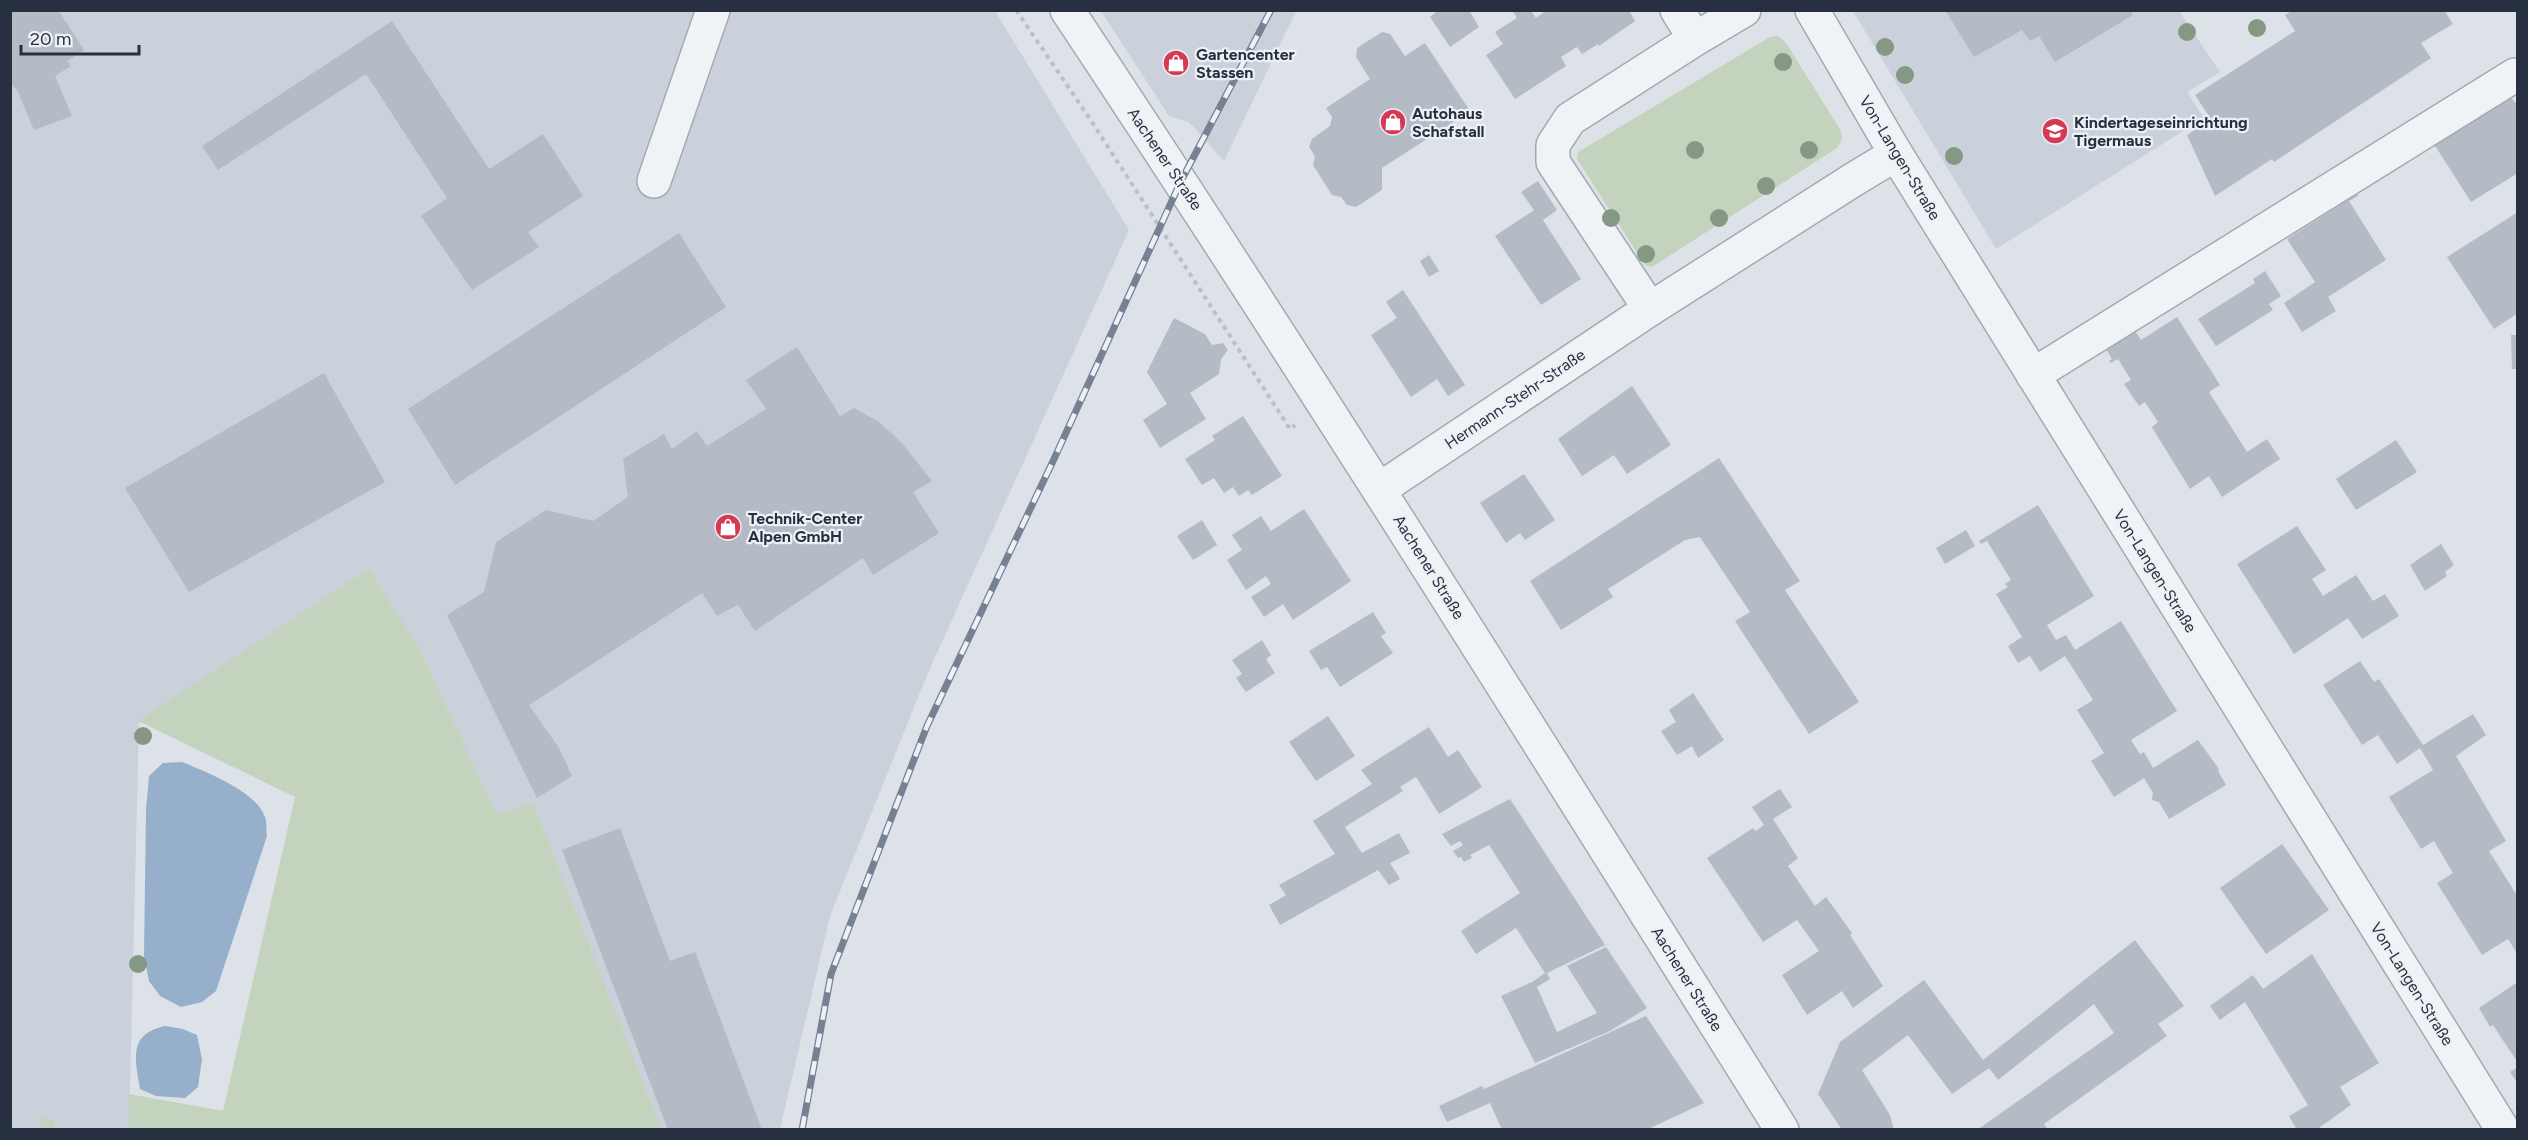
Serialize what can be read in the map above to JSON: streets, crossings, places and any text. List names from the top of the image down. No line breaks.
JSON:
{"streets":{"street":["Von-Langen-Straße","Aachener Straße","Hermann-Stehr-Straße"]},"crossings":[["Von-Langen-Straße","Hermann-Stehr-Straße"],["Aachener Straße","Hermann-Stehr-Straße"]],"places":{"shop":["Gartencenter Stassen","Autohaus Schafstall","Technik-Center Alpen GmbH"],"school or university":["Kindertageseinrichtung Tigermaus"]},"scale_bar":"20 m"}
